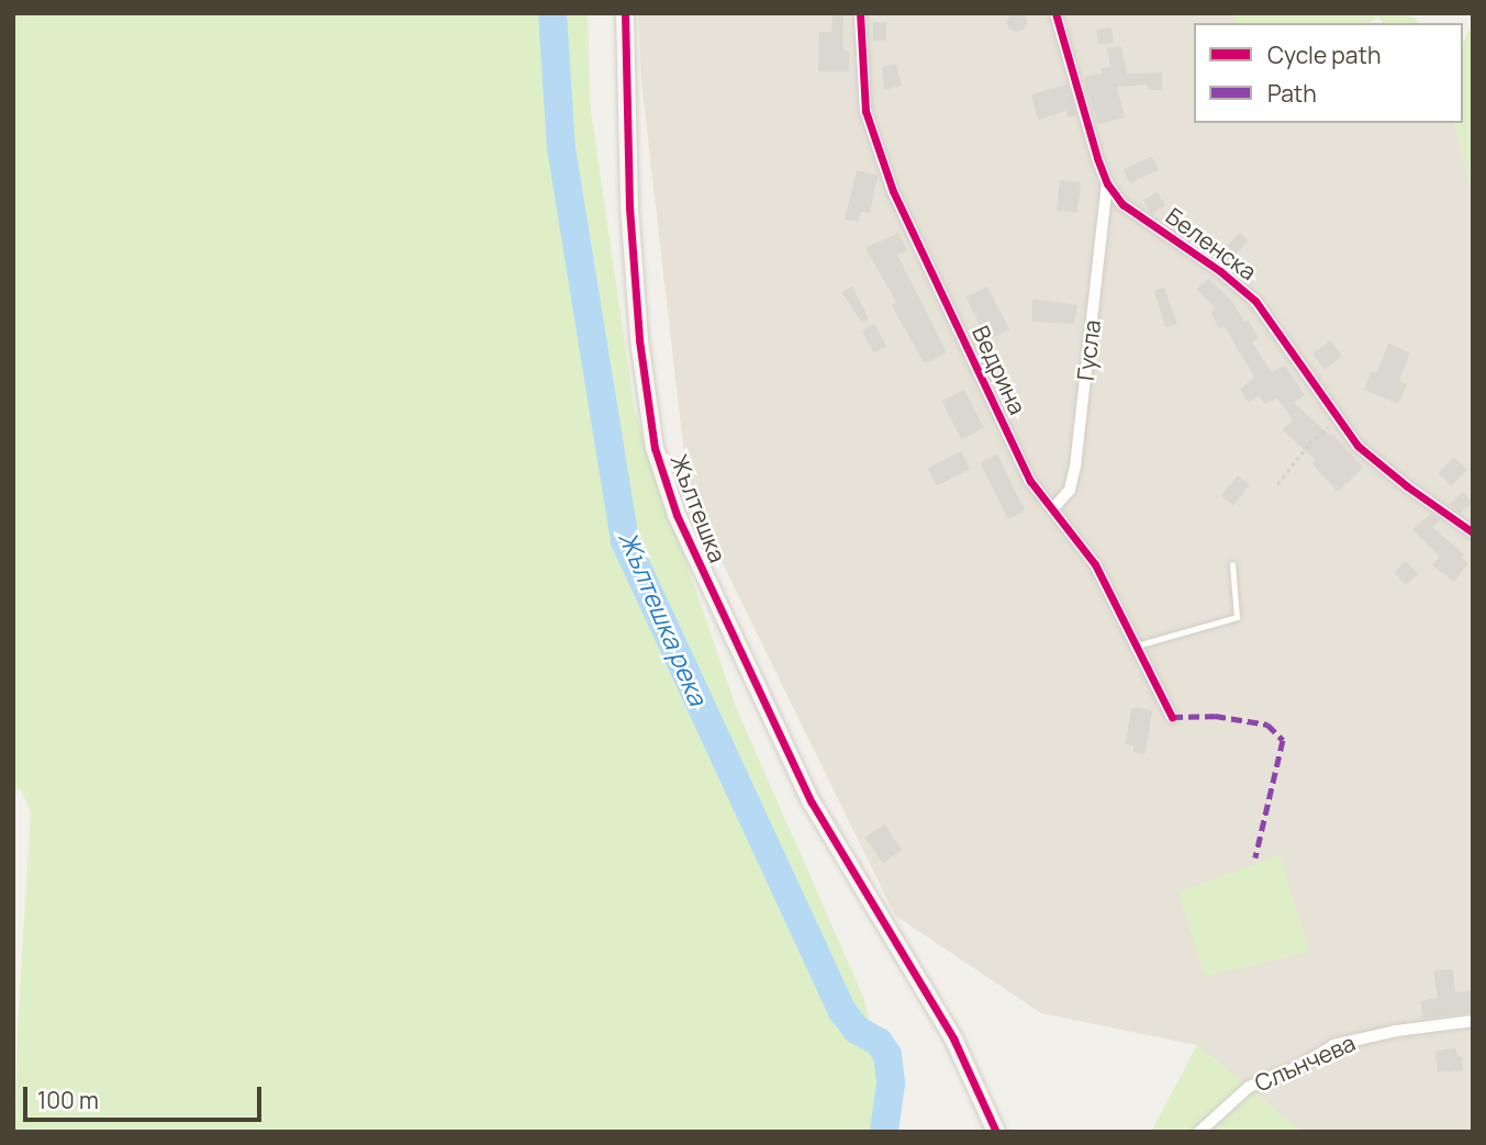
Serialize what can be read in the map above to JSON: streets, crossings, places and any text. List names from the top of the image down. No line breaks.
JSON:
{"streets":{"main road":["Жълтешка"],"street":["Беленска","Гусла","Ведрина","Слънчева"]},"crossings":[["Беленска","Гусла"],["Гусла","Ведрина"]],"water":["Жълтешка река"],"legend":["Cycle path","Path"],"scale_bar":"100 m"}
